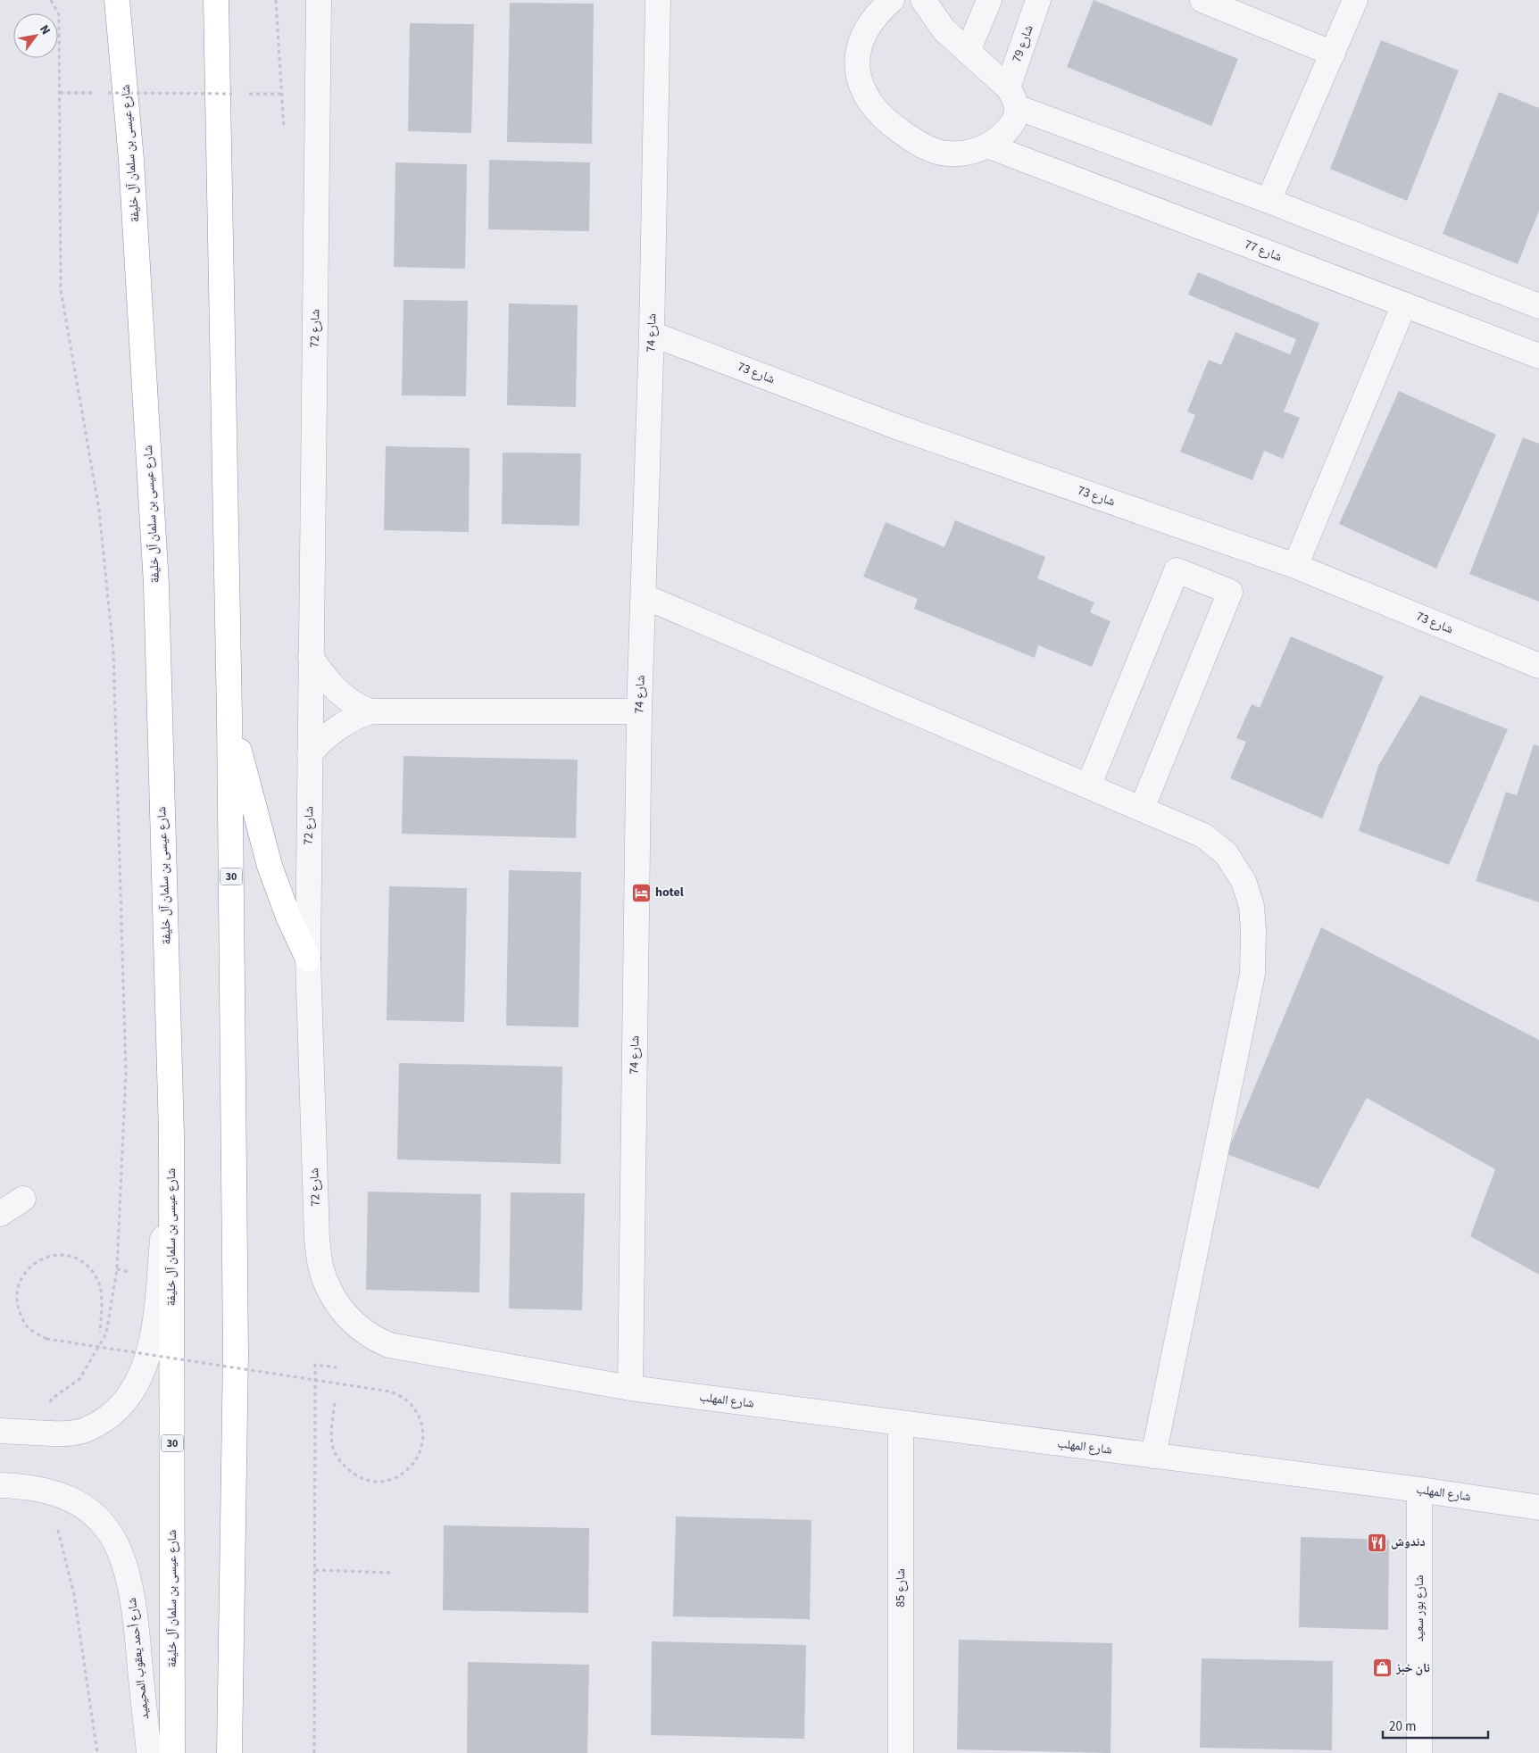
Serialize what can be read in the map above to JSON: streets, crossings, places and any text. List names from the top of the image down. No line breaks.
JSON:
{"streets":{"highway":["شارع عيسى بن سلمان آل خليفة","30"],"street":["شارع 79","شارع 77","شارع 72","شارع 74","شارع 73","شارع المهلب","شارع 85","شارع بور سعيد","شارع أحمد يعقوب المحيميد"]},"crossings":[["شارع 79","شارع 77"],["شارع 72","شارع 74"],["شارع 72","شارع المهلب"],["شارع 74","شارع 73"],["شارع 74","شارع المهلب"],["شارع المهلب","شارع 85"],["شارع المهلب","شارع بور سعيد"]],"places":{"hotel":["hotel"],"restaurant":["دندوش"],"shop":["نان خبز"]},"scale_bar":"20 m","north":"top right"}
